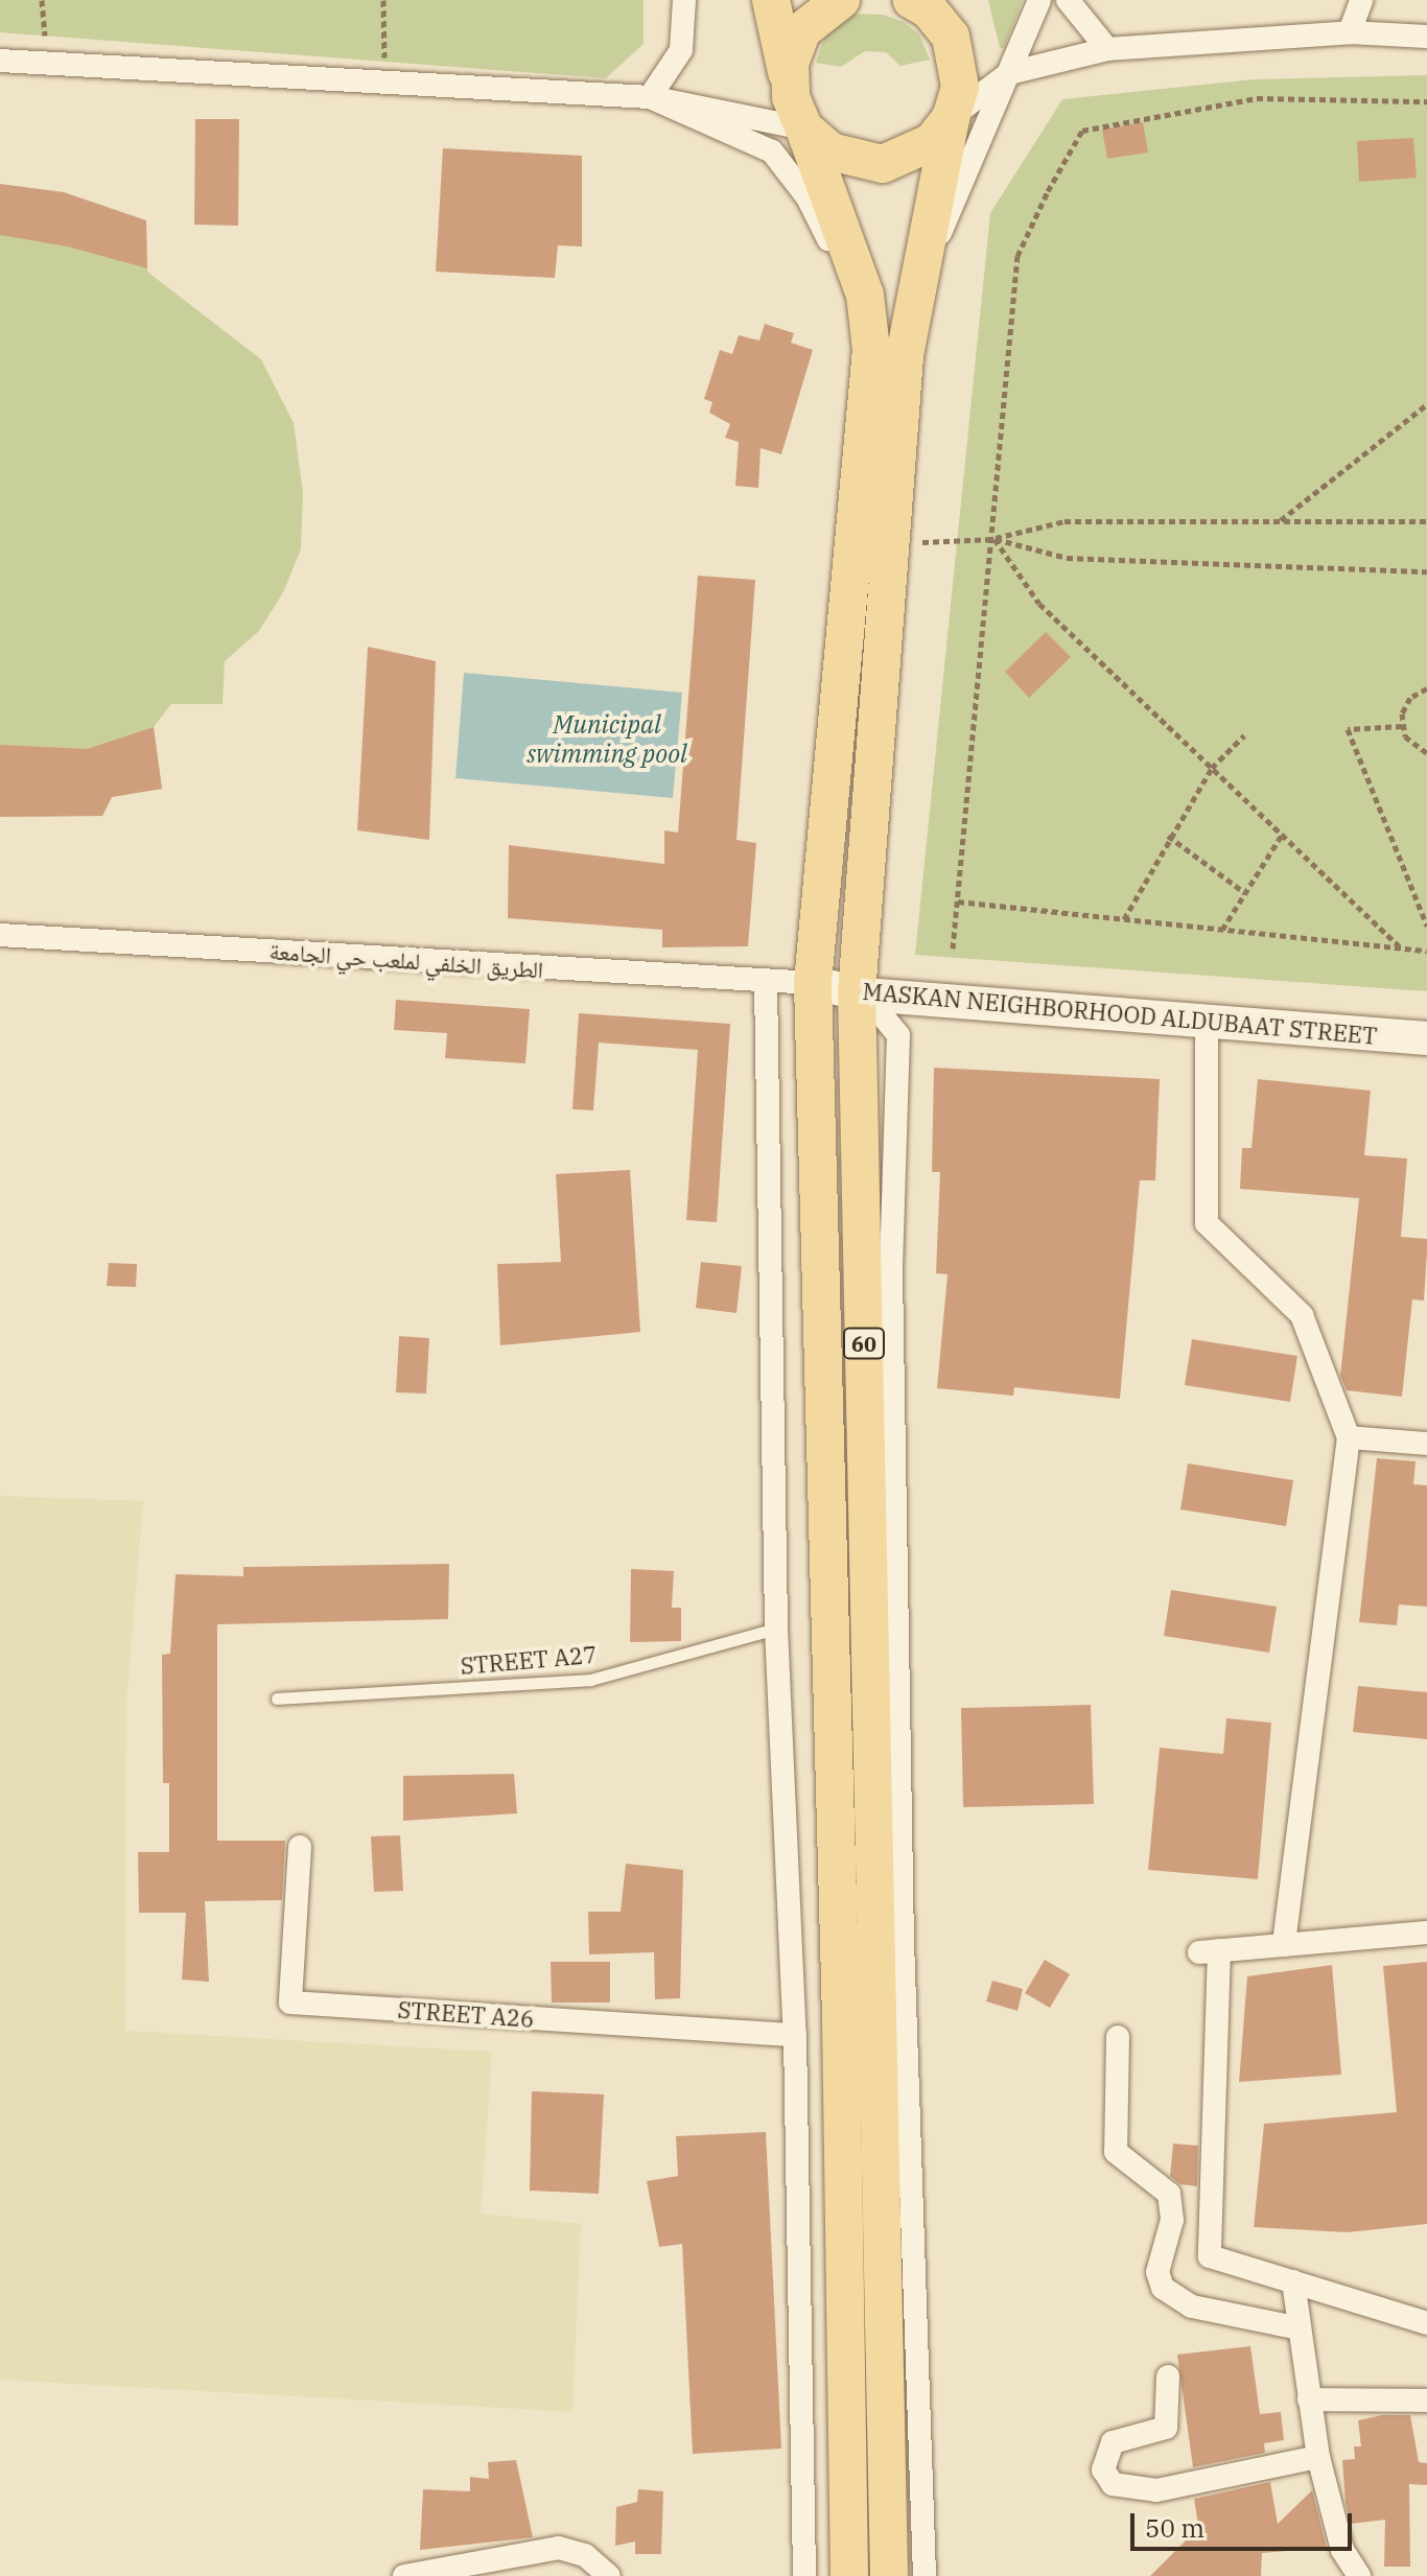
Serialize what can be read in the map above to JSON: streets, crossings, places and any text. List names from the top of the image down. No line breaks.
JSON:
{"streets":{"main road":["60"],"street":["الطريق الخلفي لملعب حي الجامعة","MASKAN NEIGHBORHOOD ALDUBAAT STREET","STREET A26"],"lane":["STREET A27"]},"crossings":[["الطريق الخلفي لملعب حي الجامعة","MASKAN NEIGHBORHOOD ALDUBAAT STREET"],["الطريق الخلفي لملعب حي الجامعة","60"],["MASKAN NEIGHBORHOOD ALDUBAAT STREET","60"]],"water":["Municipal swimming pool"],"scale_bar":"50 m"}
